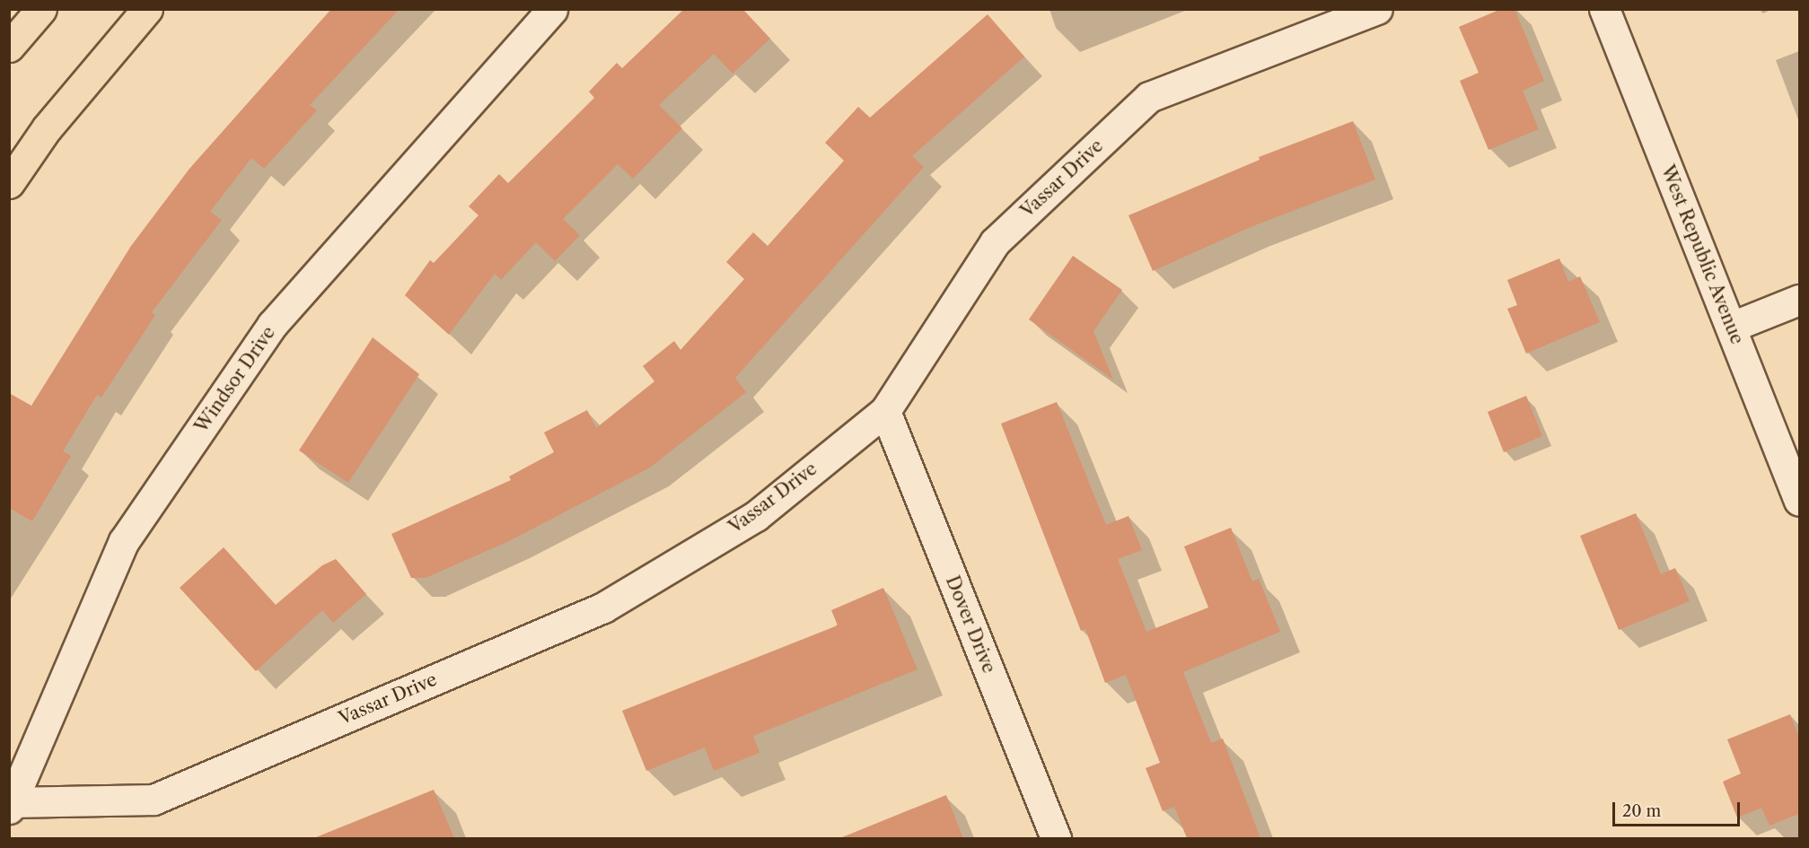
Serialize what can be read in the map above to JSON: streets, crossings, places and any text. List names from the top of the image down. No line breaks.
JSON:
{"streets":{"street":["Vassar Drive","West Republic Avenue","Windsor Drive","Dover Drive"]},"crossings":[["Vassar Drive","Windsor Drive"],["Vassar Drive","Dover Drive"]],"scale_bar":"20 m"}
